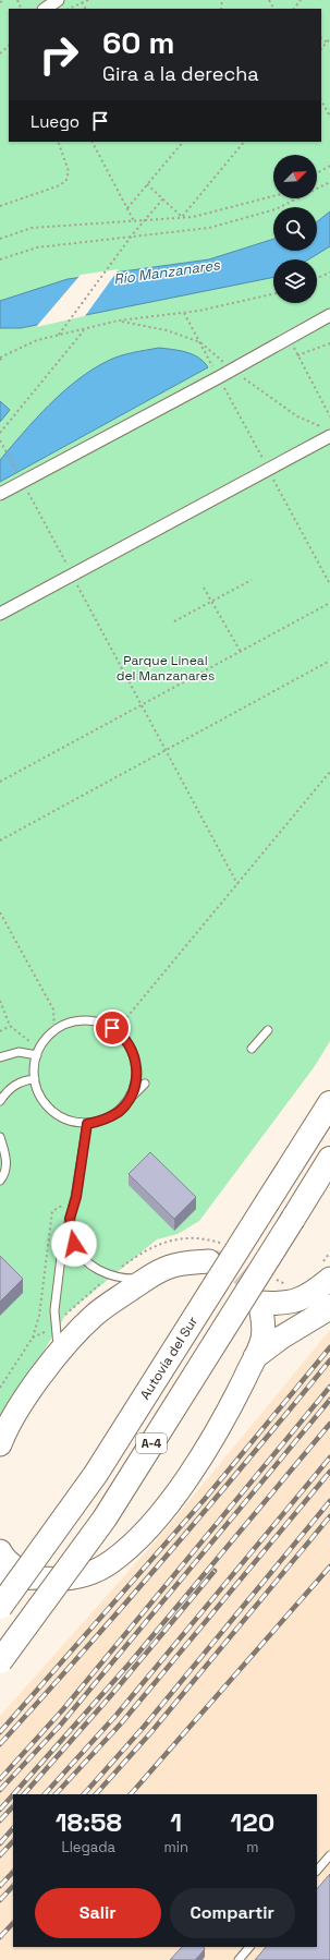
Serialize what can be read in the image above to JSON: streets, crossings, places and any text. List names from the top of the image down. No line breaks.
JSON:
{"streets":{"highway":["Autovía del Sur","A-4"]},"water":["Río Manzanares"],"parks":["Parque Lineal del Manzanares"],"north":"top right","page":{"turn":["60 m","Gira a la derecha"],"then":"Luego","eta":["18:58","Llegada","1","min","120","m"],"buttons":["Salir","Compartir"]}}
